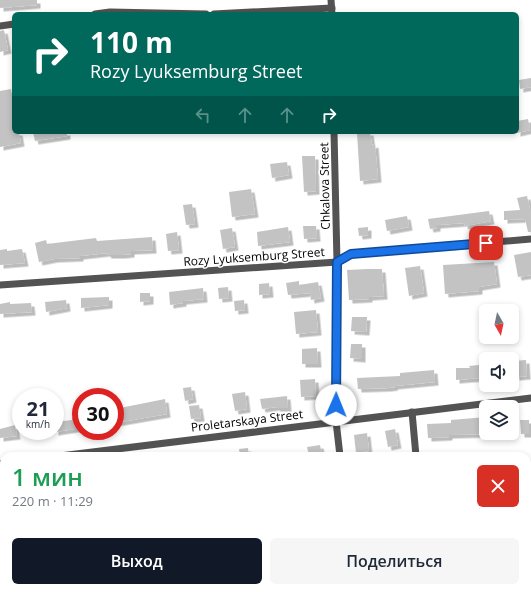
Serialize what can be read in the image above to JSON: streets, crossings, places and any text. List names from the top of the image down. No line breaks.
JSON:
{"streets":{"street":["Chkalova Street","Rozy Lyuksemburg Street","Proletarskaya Street"]},"crossings":[["Chkalova Street","Rozy Lyuksemburg Street"],["Chkalova Street","Proletarskaya Street"]],"north":"bottom","page":{"turn":["110 m","Rozy Lyuksemburg Street"],"speed":"21 km/h","limit":"30","heading":["1 мин","220 m · 11:29"],"buttons":["Выход","Поделиться"]}}
